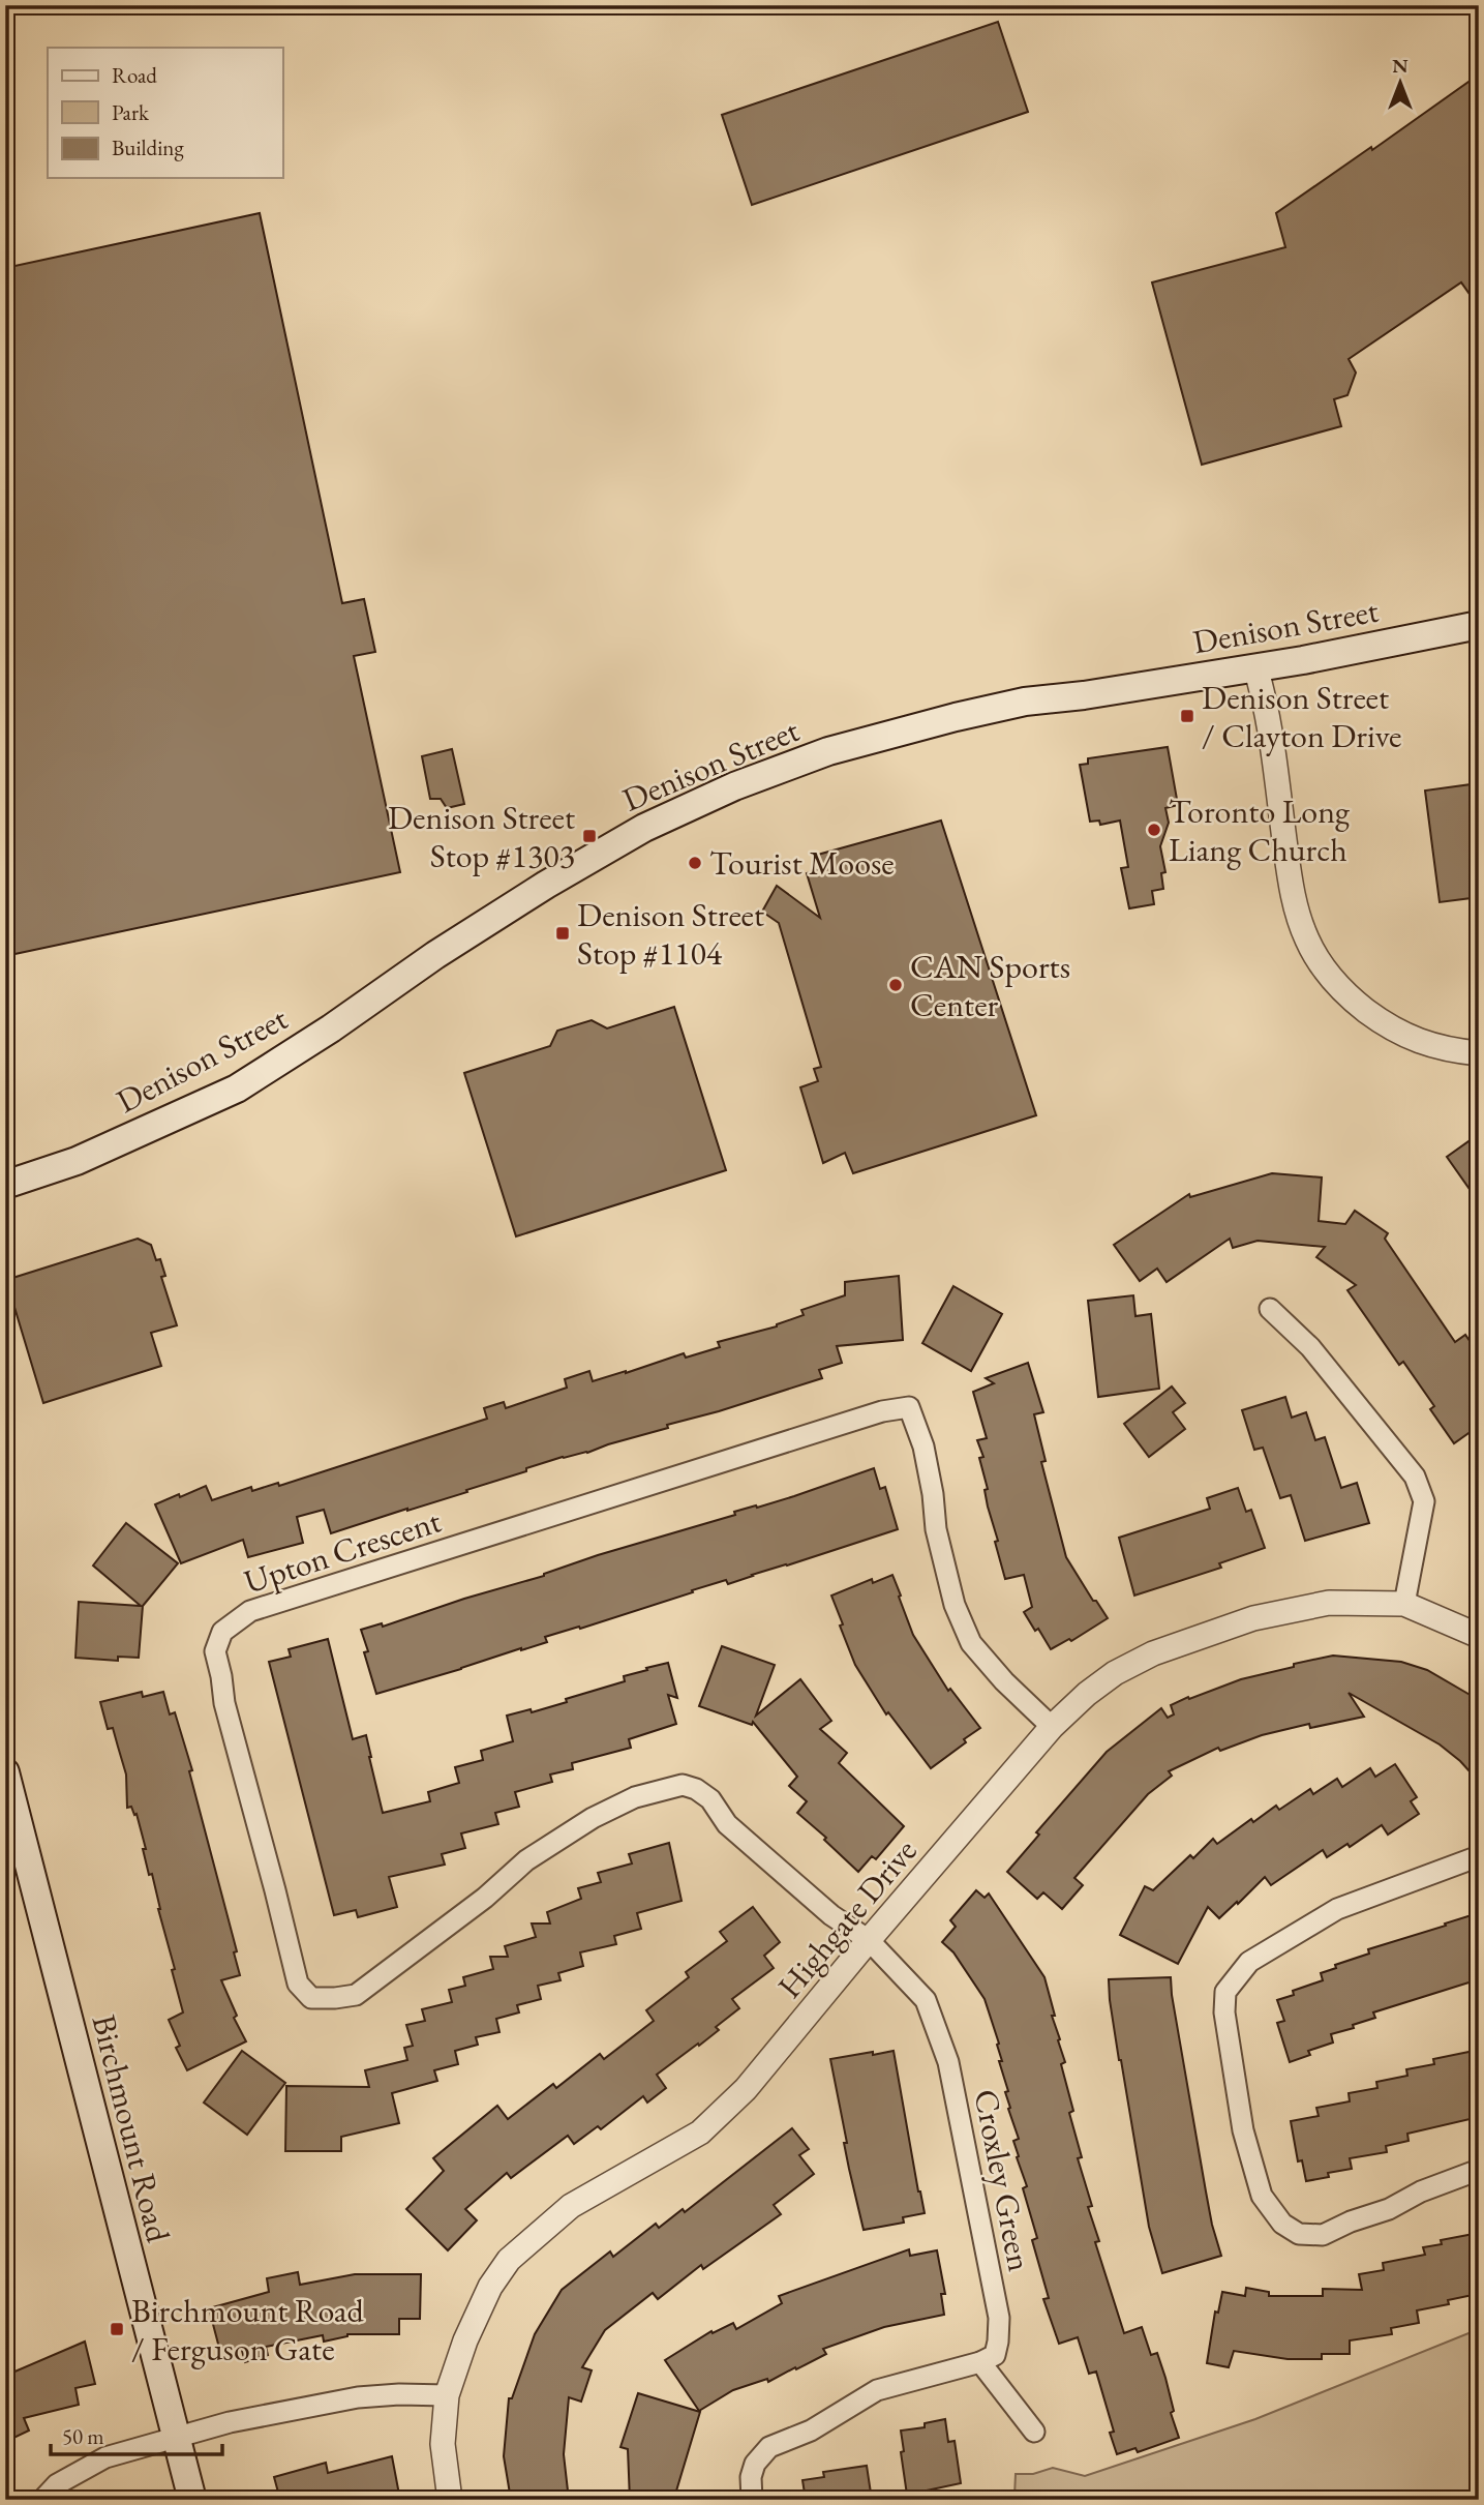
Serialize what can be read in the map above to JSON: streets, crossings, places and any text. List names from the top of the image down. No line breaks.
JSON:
{"streets":{"main road":["Denison Street","Birchmount Road"],"street":["Upton Crescent","Highgate Drive","Croxley Green"]},"crossings":[["Upton Crescent","Highgate Drive"],["Upton Crescent","Croxley Green"],["Highgate Drive","Croxley Green"]],"places":{"transit":["Denison Street / Clayton Drive","Denison Street Stop #1303","Denison Street Stop #1104","Birchmount Road / Ferguson Gate"],"other":["Toronto Long Liang Church","Tourist Moose","CAN Sports Center"]},"legend":["Road","Park","Building"],"scale_bar":"50 m","north":"top"}
